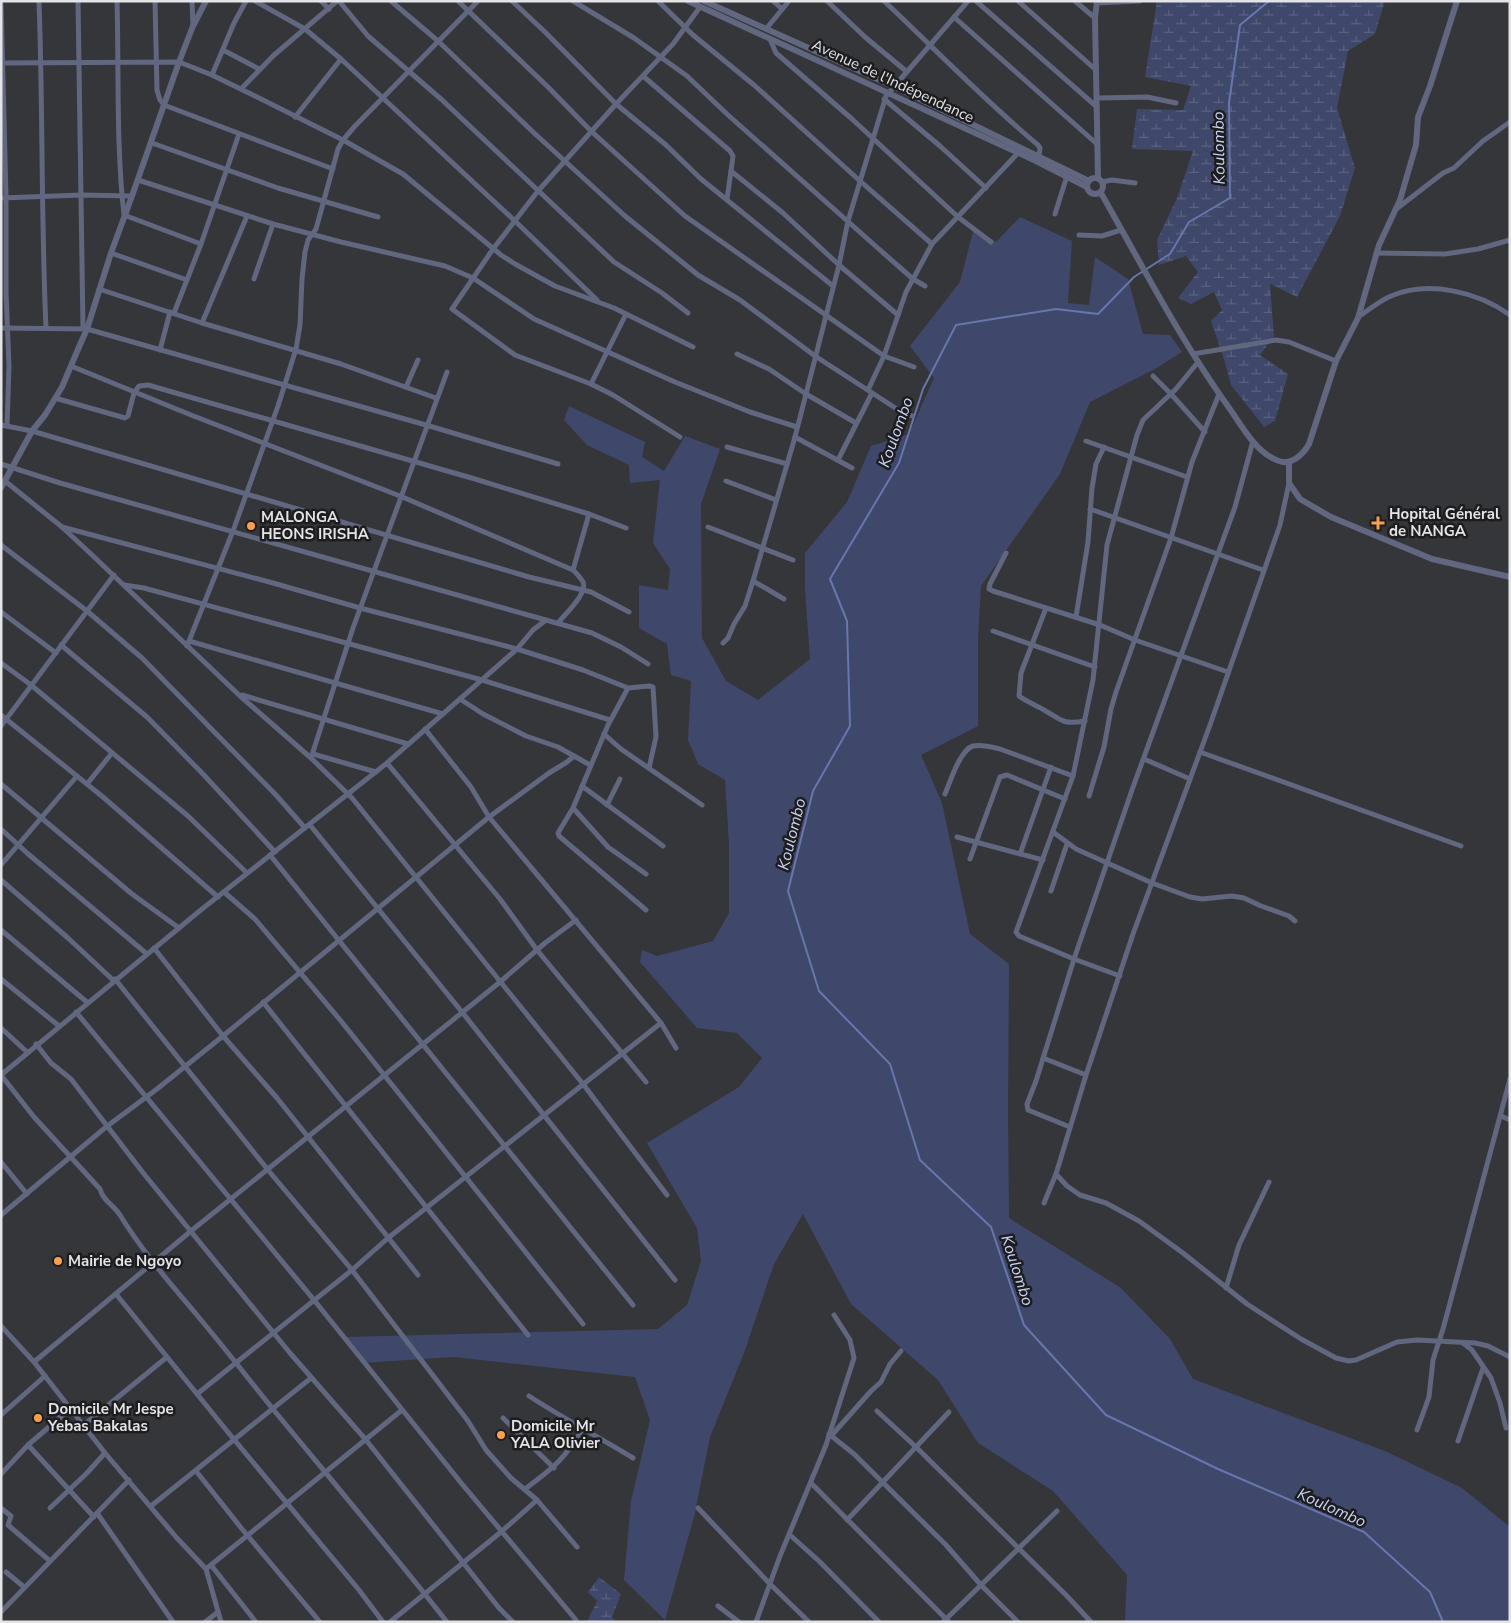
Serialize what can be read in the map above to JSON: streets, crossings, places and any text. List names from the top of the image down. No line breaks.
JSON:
{"streets":{"street":["Avenue de l'Indépendance"]},"water":["Koulombo"],"places":{"health":["Hopital Général de NANGA"],"other":["MALONGA HEONS IRISHA","Mairie de Ngoyo","Domicile Mr Jespe Yebas Bakalas","Domicile Mr YALA Olivier"]}}
